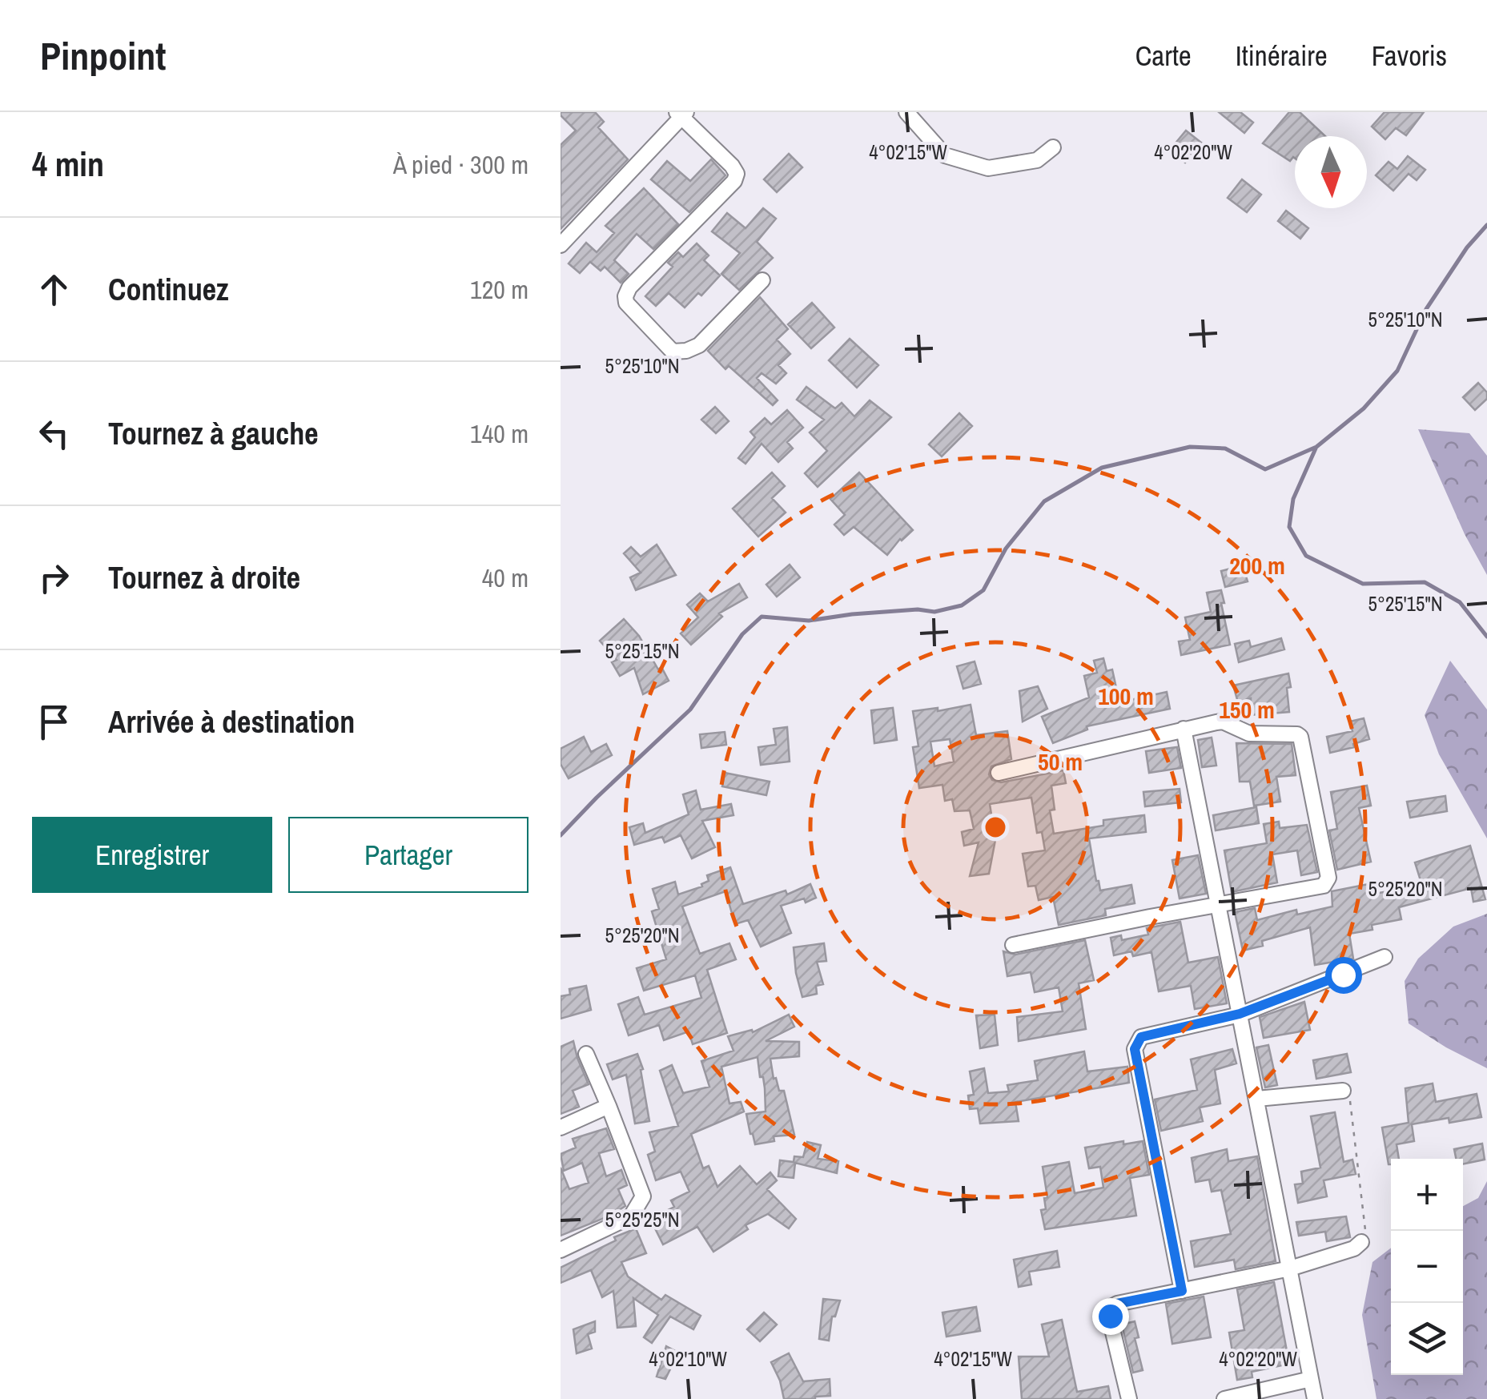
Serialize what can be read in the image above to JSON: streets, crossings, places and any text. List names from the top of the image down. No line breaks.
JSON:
{"north":"bottom","page":{"header":"Pinpoint","nav":["Carte","Itinéraire","Favoris"],"heading":["4 min","À pied · 300 m"],"list":[["Continuez","120 m"],["Tournez à gauche","140 m"],["Tournez à droite","40 m"],"Arrivée à destination"],"buttons":["Enregistrer","Partager"],"map_buttons":["+","−"]},"coordinates":["4°02'15\"W","4°02'20\"W","5°25'10\"N","5°25'15\"N","5°25'20\"N","5°25'25\"N","4°02'10\"W"],"rings":["200 m","100 m","150 m","50 m"]}
